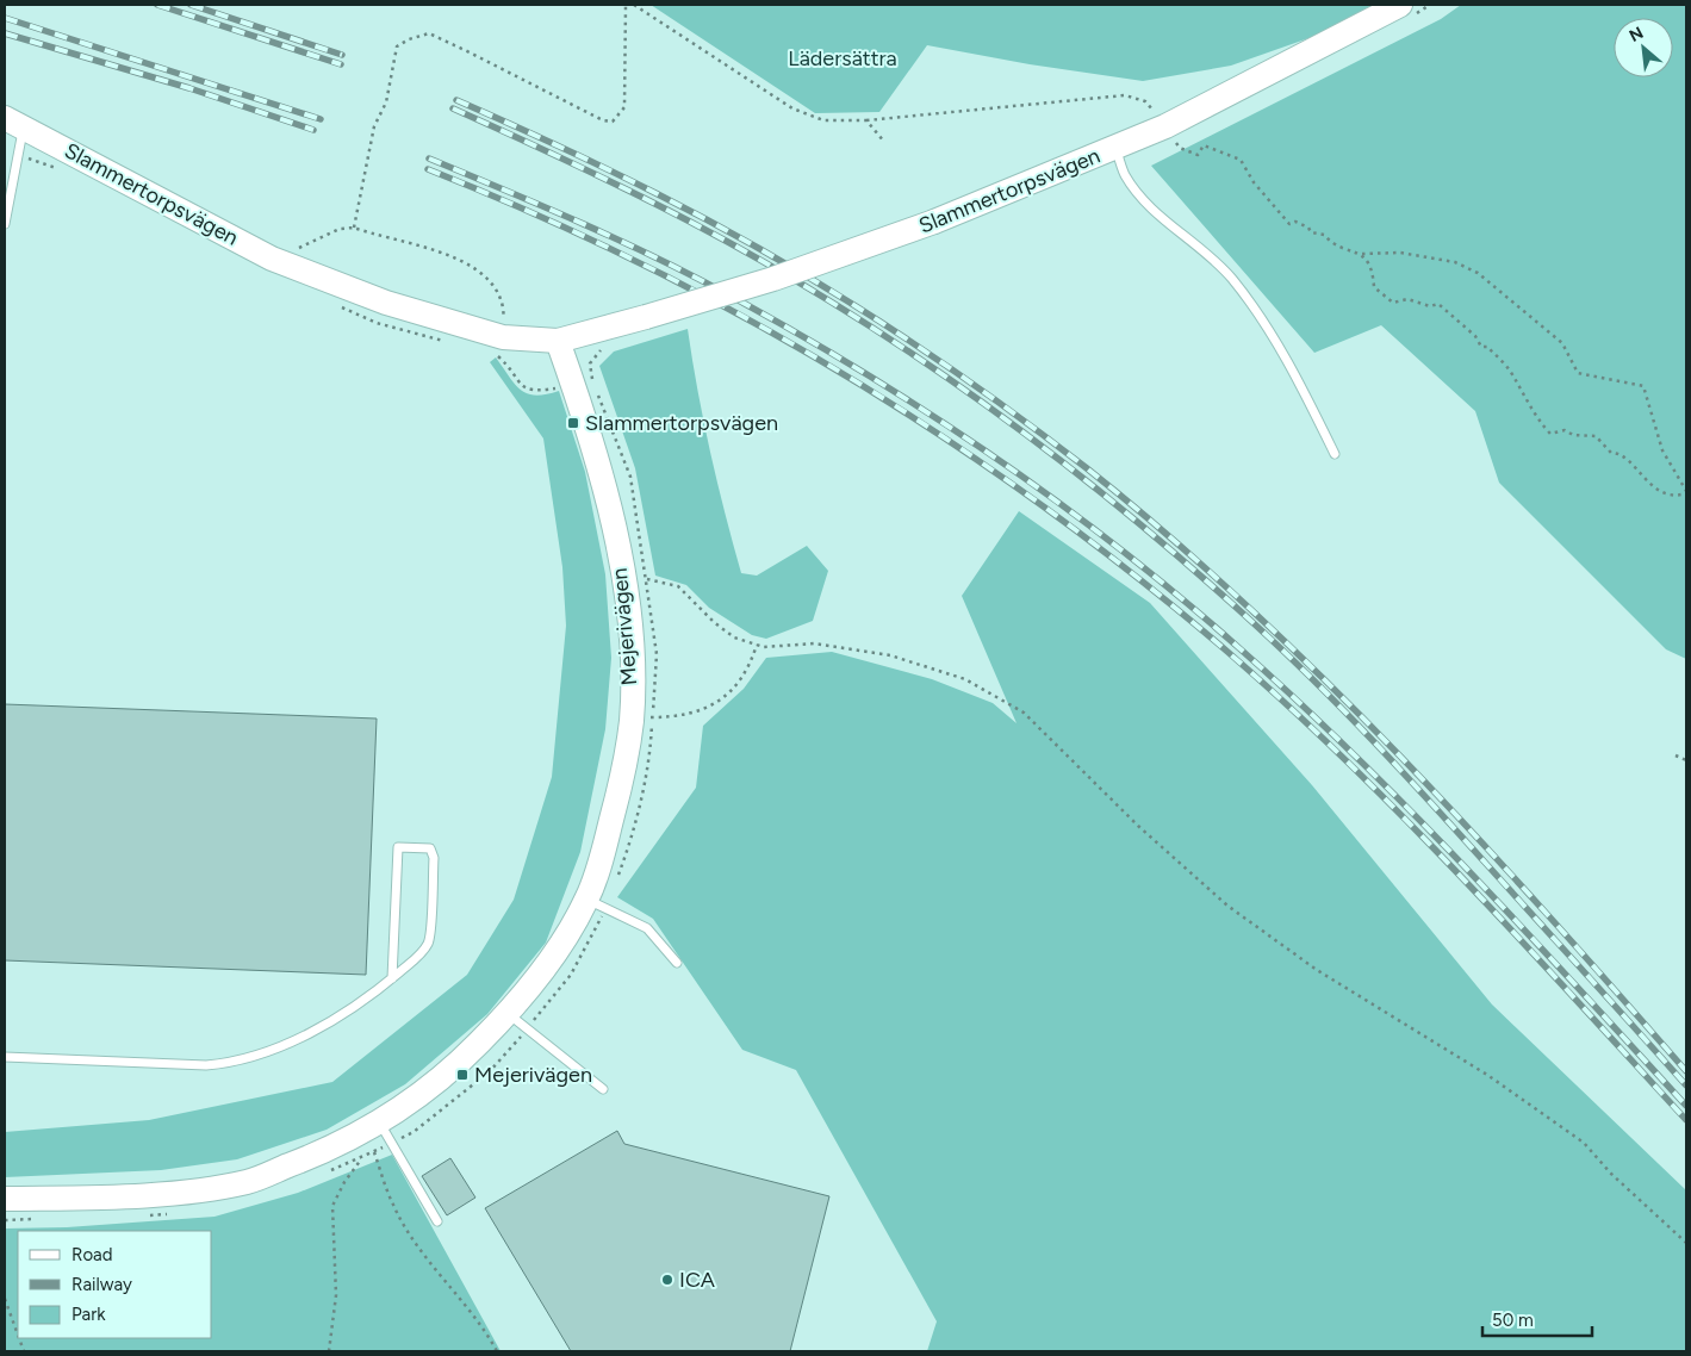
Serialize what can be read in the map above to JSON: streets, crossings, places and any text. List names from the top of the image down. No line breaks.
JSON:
{"streets":{"street":["Slammertorpsvägen","Mejerivägen"]},"crossings":[["Slammertorpsvägen","Mejerivägen"]],"parks":["Lädersättra"],"places":{"transit":["Slammertorpsvägen","Mejerivägen"],"other":["ICA"]},"legend":["Road","Railway","Park"],"scale_bar":"50 m","north":"top left"}
